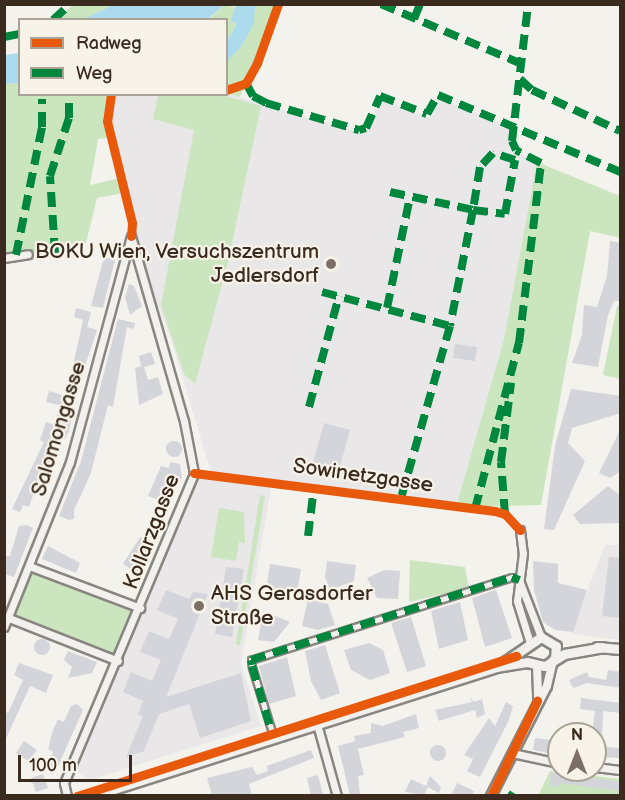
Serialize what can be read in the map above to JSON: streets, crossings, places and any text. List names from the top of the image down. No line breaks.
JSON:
{"streets":{"street":["Salomongasse","Kollarzgasse"],"cycle path":["Sowinetzgasse"]},"crossings":[["Salomongasse","Kollarzgasse"]],"places":["BOKU Wien, Versuchszentrum Jedlersdorf","AHS Gerasdorfer Straße"],"legend":["Radweg","Weg"],"scale_bar":"100 m","north":"top"}
